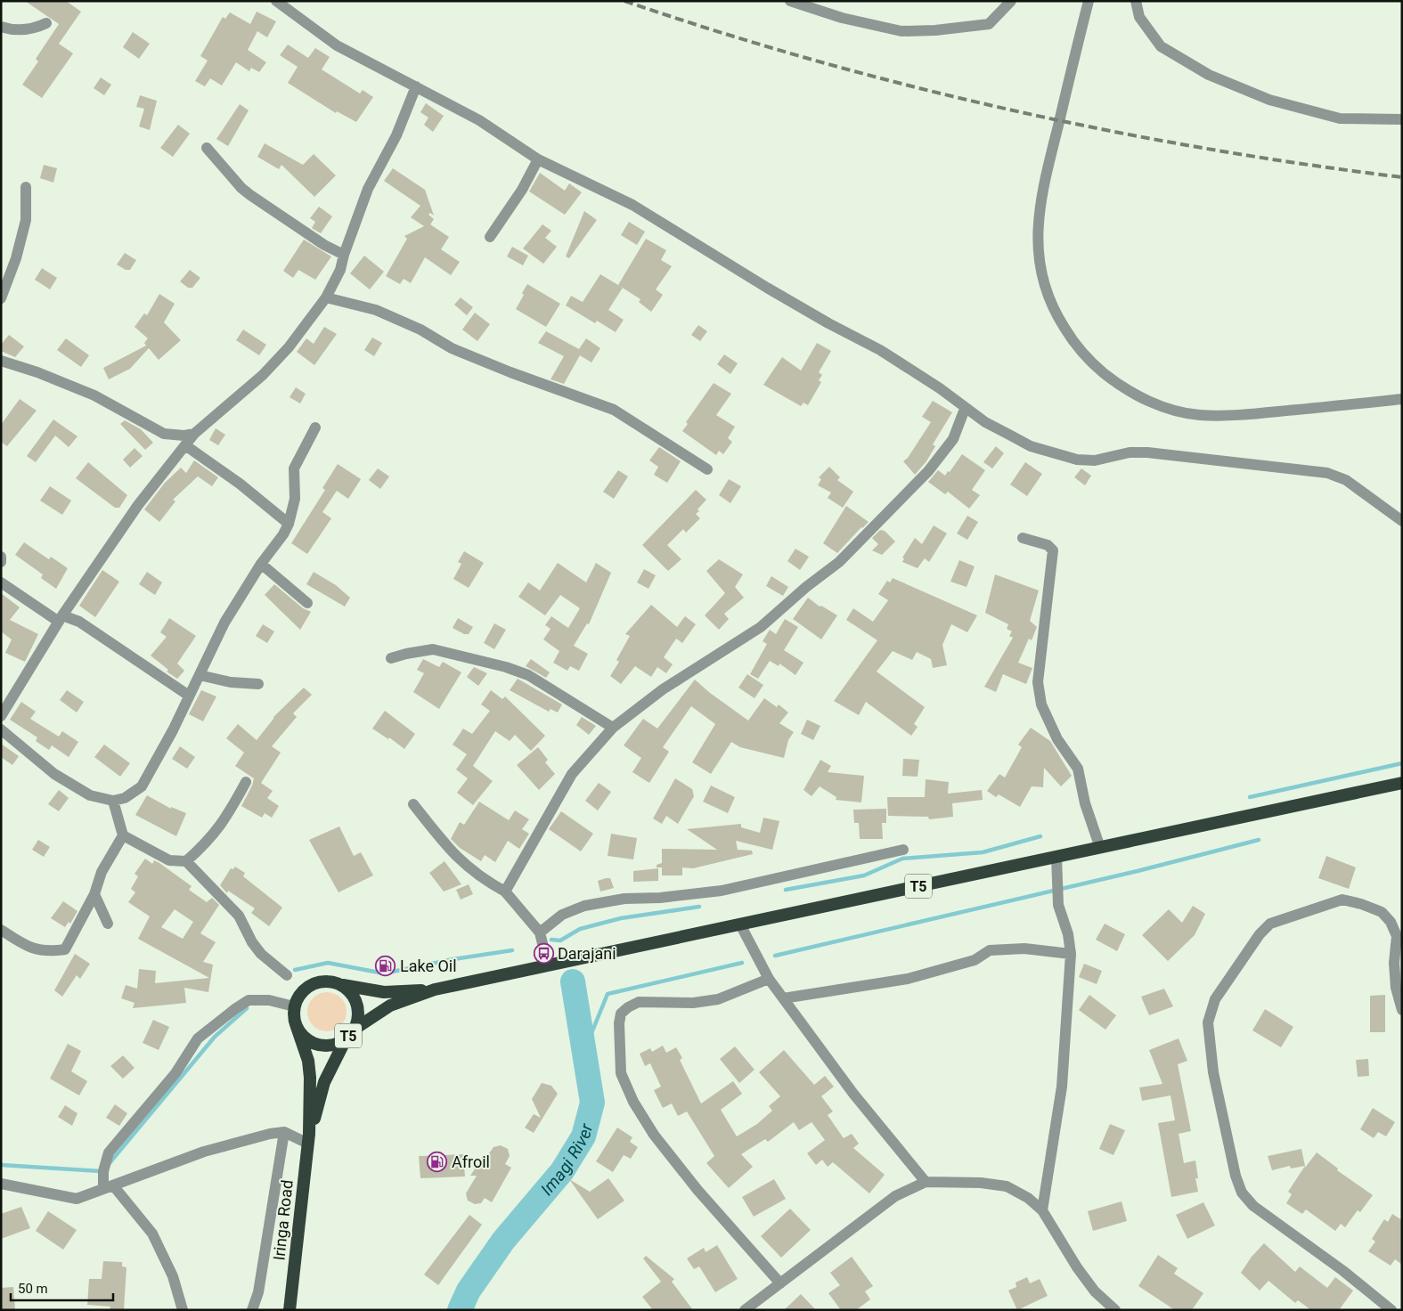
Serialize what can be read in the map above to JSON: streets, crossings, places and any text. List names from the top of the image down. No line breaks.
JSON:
{"streets":{"highway":["T5","Iringa Road"]},"crossings":[["T5","Iringa Road"]],"water":["Imagi River"],"places":{"bus stop":["Darajani"],"fuel station":["Lake Oil","Afroil"]},"scale_bar":"50 m"}
